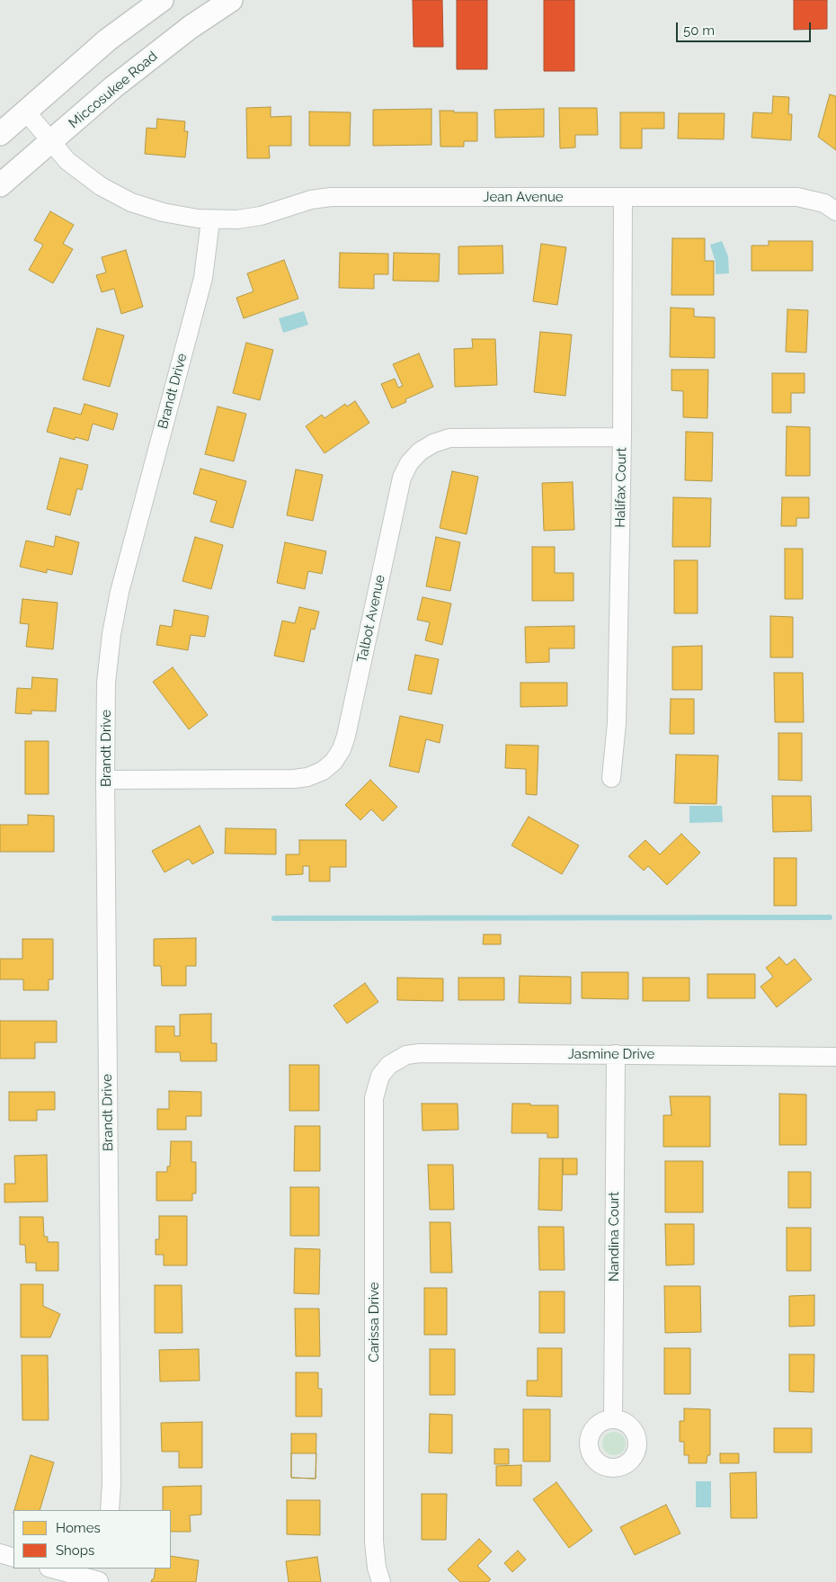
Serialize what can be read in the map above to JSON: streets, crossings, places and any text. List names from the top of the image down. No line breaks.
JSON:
{"streets":{"street":["Miccosukee Road","Jean Avenue","Brandt Drive","Halifax Court","Talbot Avenue","Jasmine Drive","Nandina Court","Carissa Drive"]},"crossings":[["Jean Avenue","Brandt Drive"],["Jean Avenue","Halifax Court"],["Brandt Drive","Talbot Avenue"],["Halifax Court","Talbot Avenue"],["Jasmine Drive","Nandina Court"],["Jasmine Drive","Carissa Drive"]],"legend":["Homes","Shops"],"scale_bar":"50 m"}
